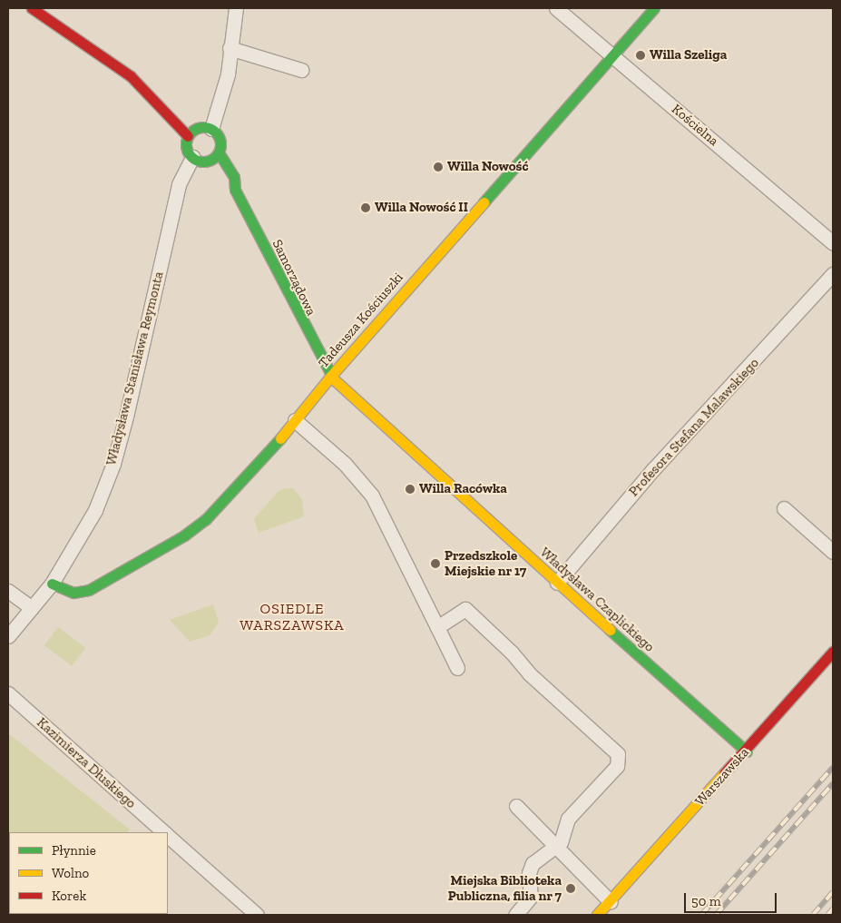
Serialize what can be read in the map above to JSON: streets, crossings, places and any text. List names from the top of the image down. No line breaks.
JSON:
{"streets":{"street":["Kościelna","Samorządowa","Tadeusza Kościuszki","Władysława Stanisława Reymonta","Profesora Stefana Malawskiego","Władysława Czaplickiego","Kazimierza Dłuskiego","Warszawska"]},"crossings":[["Kościelna","Tadeusza Kościuszki"],["Samorządowa","Tadeusza Kościuszki"],["Samorządowa","Władysława Stanisława Reymonta"],["Samorządowa","Władysława Czaplickiego"],["Tadeusza Kościuszki","Władysława Stanisława Reymonta"],["Tadeusza Kościuszki","Władysława Czaplickiego"],["Profesora Stefana Malawskiego","Władysława Czaplickiego"],["Władysława Czaplickiego","Warszawska"]],"districts":["OSIEDLE WARSZAWSKA"],"places":["Willa Szeliga","Willa Nowość","Willa Nowość II","Willa Racówka","Przedszkole Miejskie nr 17","Miejska Biblioteka Publiczna, filia nr 7"],"legend":["Płynnie","Wolno","Korek"],"scale_bar":"50 m"}
